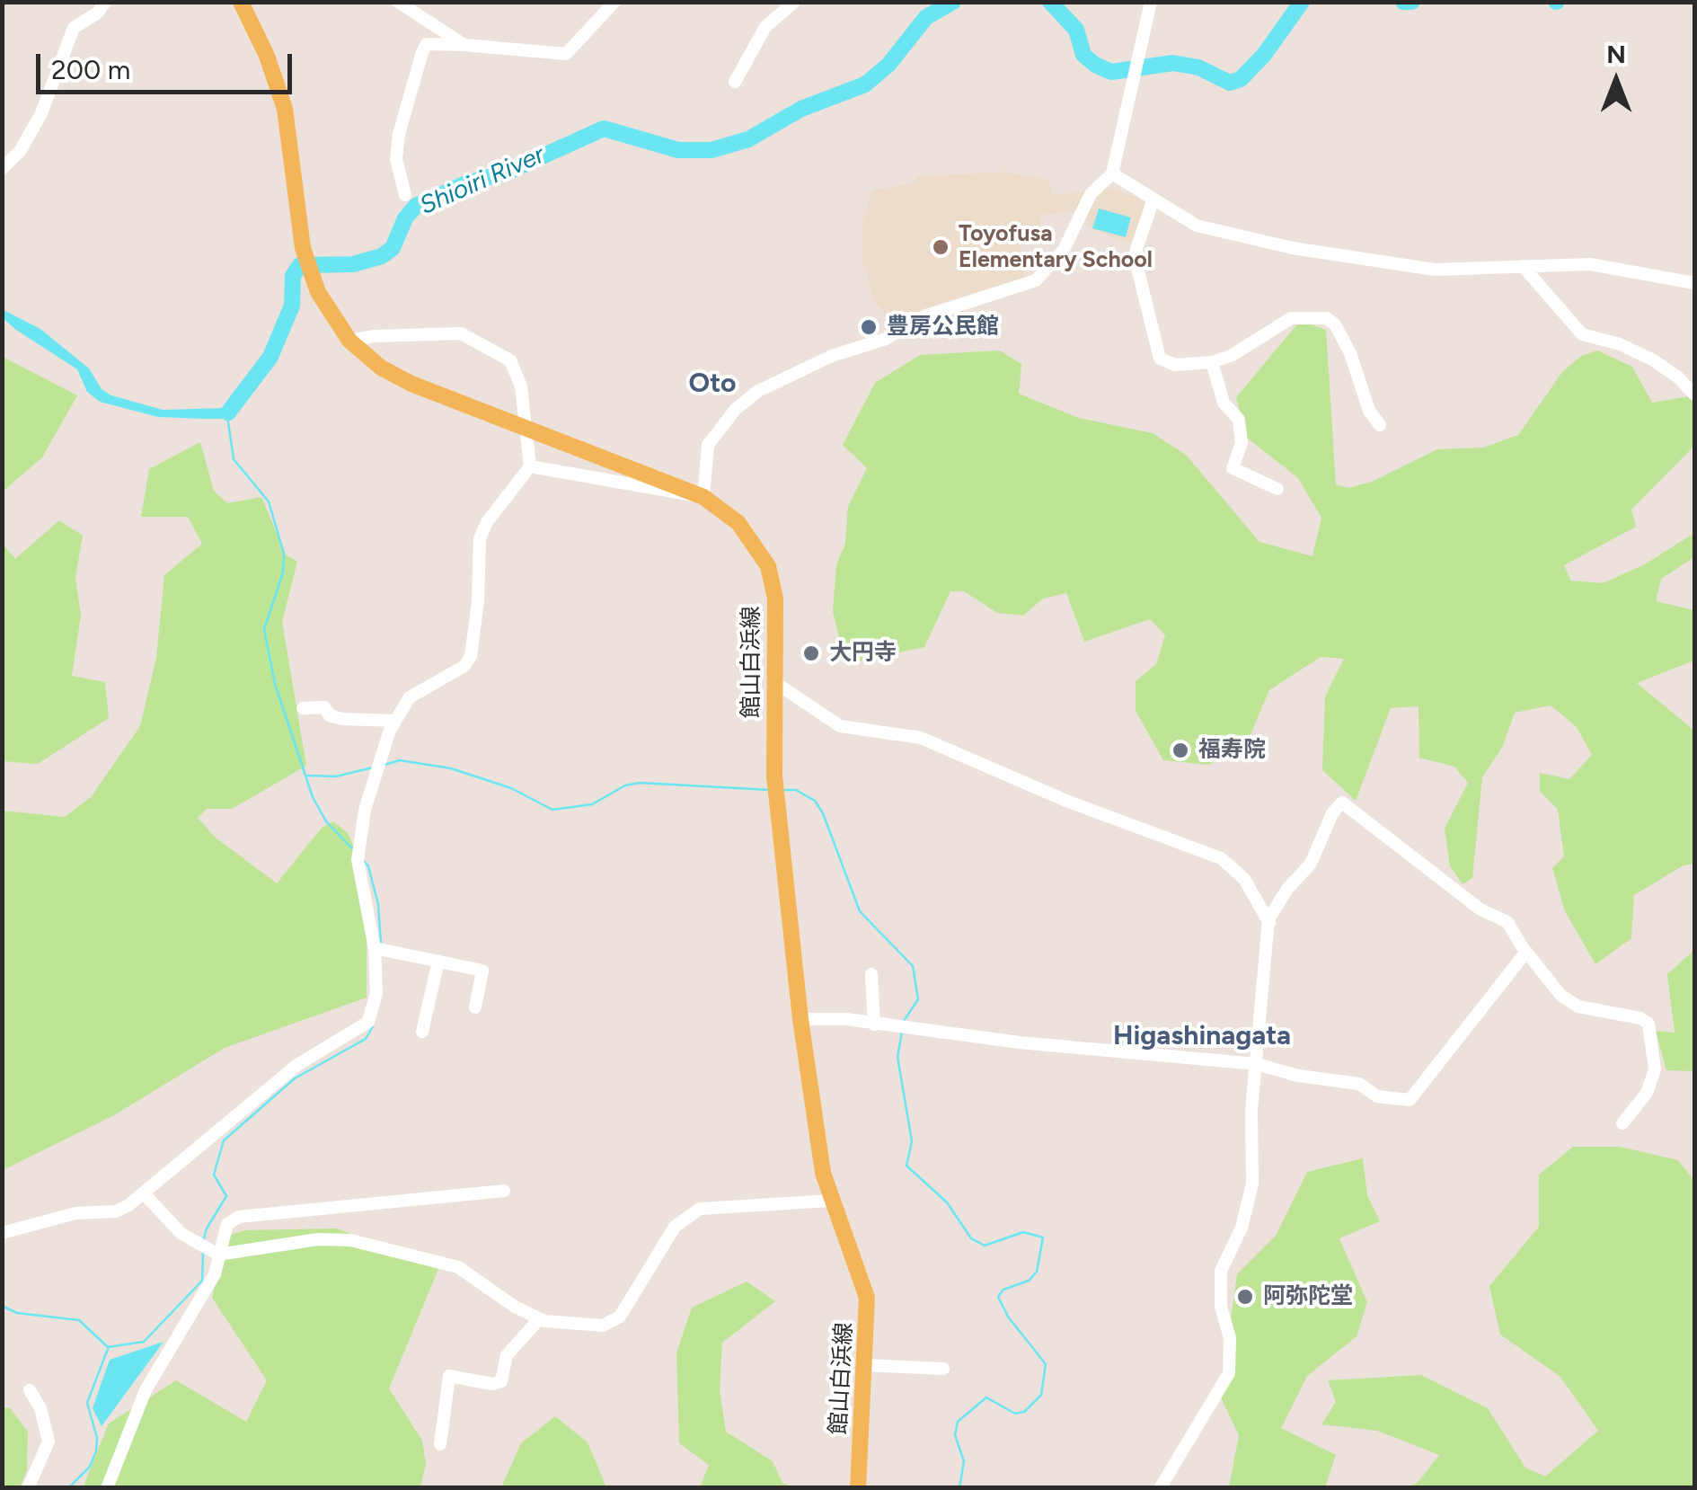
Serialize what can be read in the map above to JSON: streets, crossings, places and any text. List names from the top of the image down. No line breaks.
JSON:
{"streets":{"main road":["館山白浜線"]},"districts":["Oto","Higashinagata"],"water":["Shioiri River"],"places":["Toyofusa Elementary School","豊房公民館","大円寺","福寿院","阿弥陀堂"],"scale_bar":"200 m","north":"top"}
